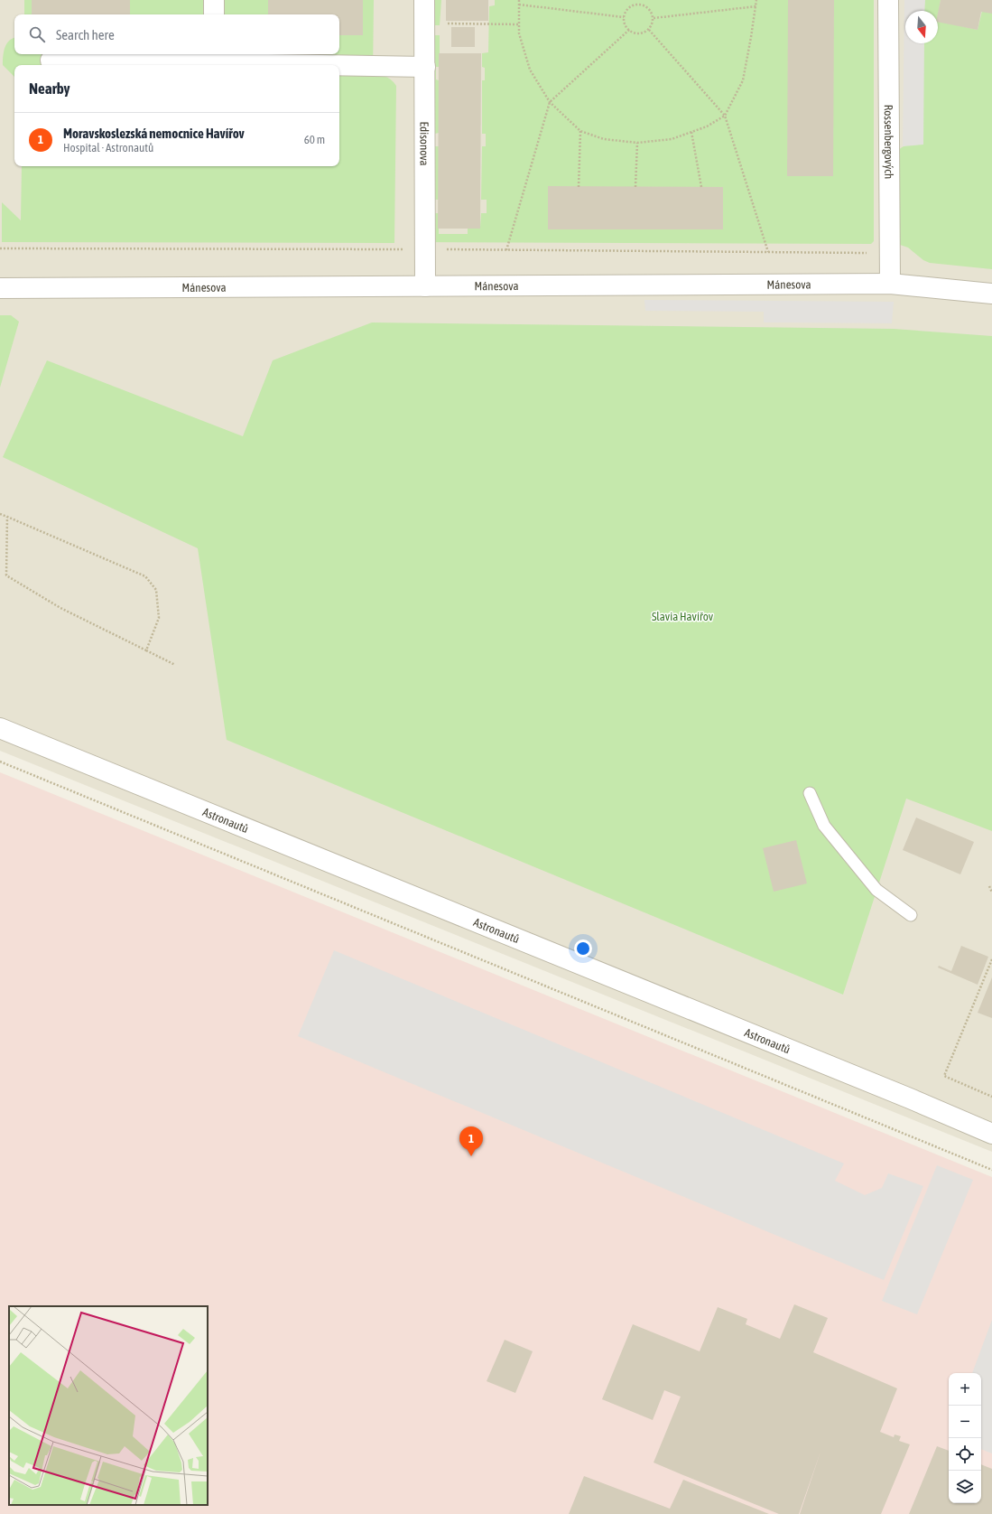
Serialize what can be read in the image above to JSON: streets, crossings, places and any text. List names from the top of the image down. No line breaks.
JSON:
{"streets":{"street":["Rossenbergových","Edisonova","Mánesova","Astronautů"]},"crossings":[["Rossenbergových","Mánesova"],["Edisonova","Mánesova"]],"parks":["Slavia Havířov"],"north":"bottom","page":{"search":"Search here","heading":"Nearby","list":[{"mark":"1","name":"Moravskoslezská nemocnice Havířov","note":"Hospital · Astronautů","value":"60 m"}],"pins":"1","map_buttons":["+","−"]}}
